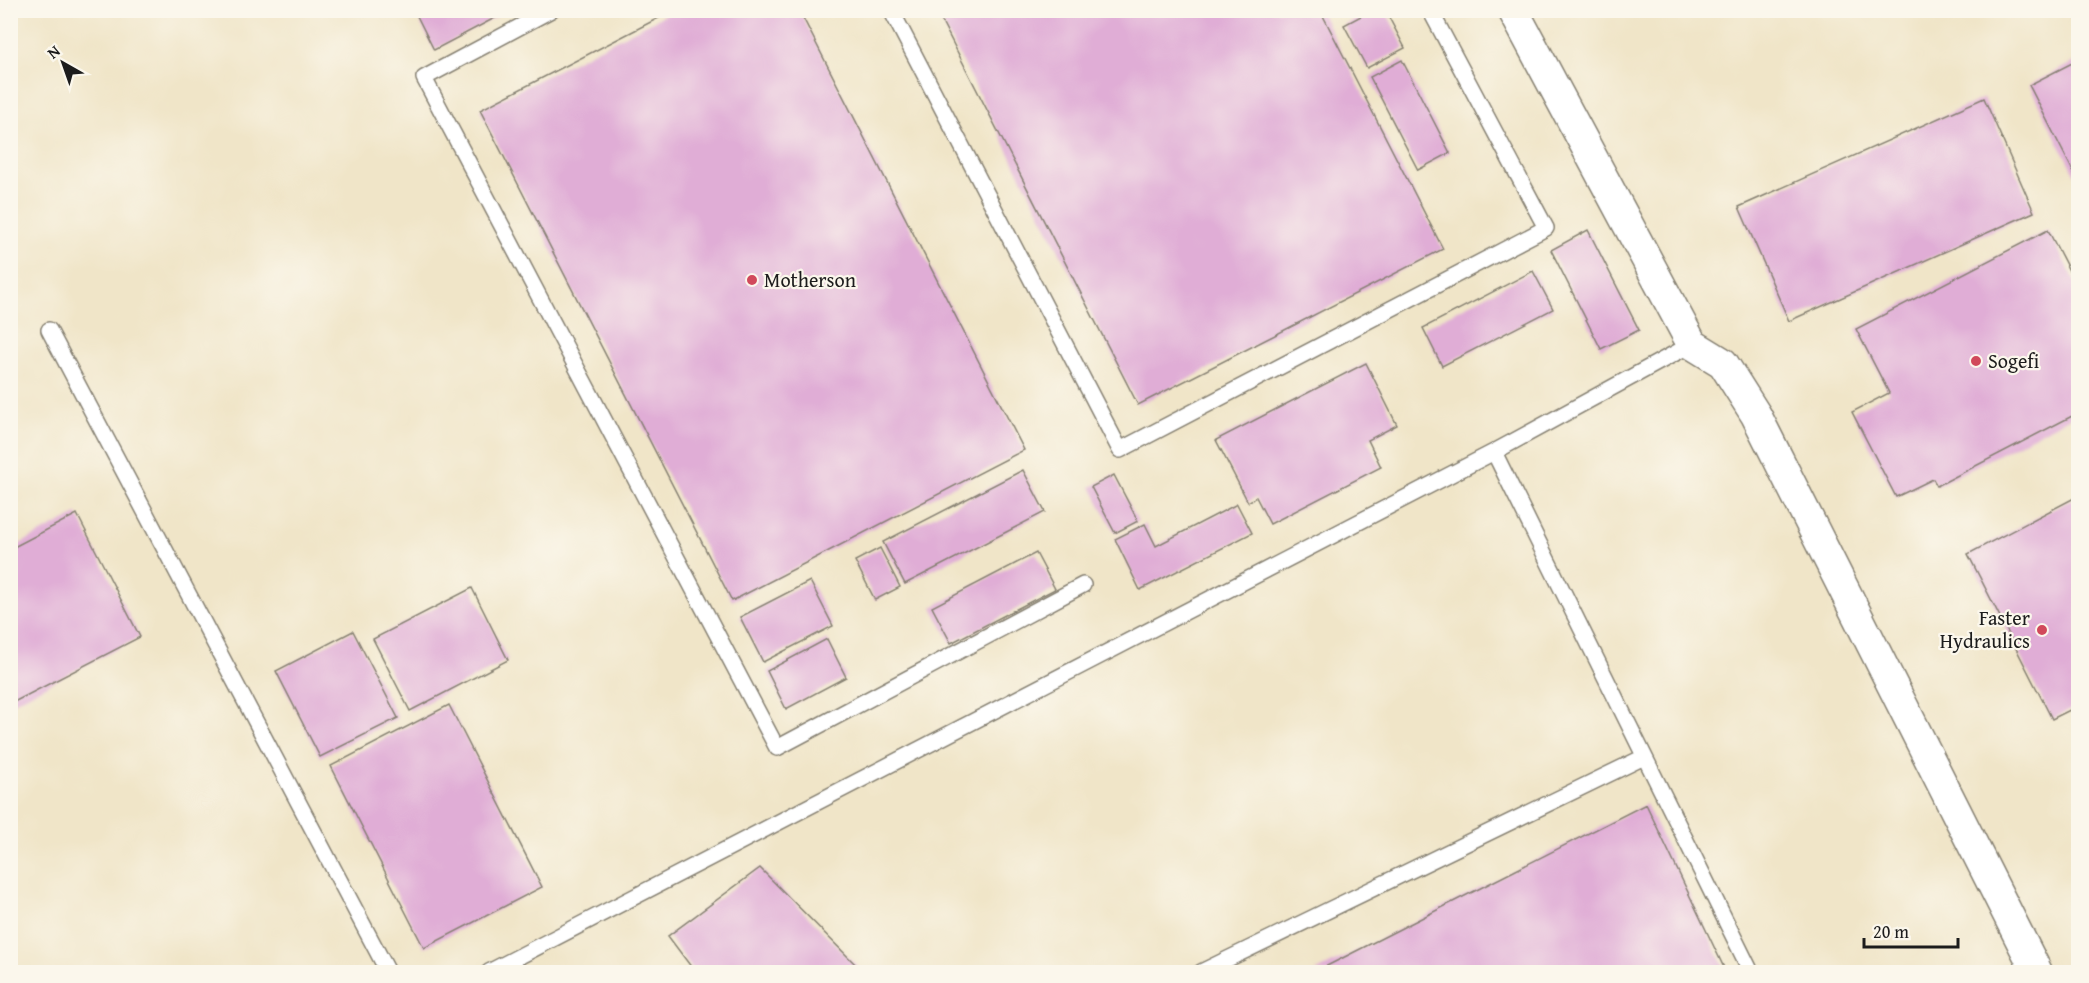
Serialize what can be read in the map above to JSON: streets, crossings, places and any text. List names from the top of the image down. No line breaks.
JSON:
{"places":["Motherson","Sogefi","Faster Hydraulics"],"scale_bar":"20 m","north":"top left"}
